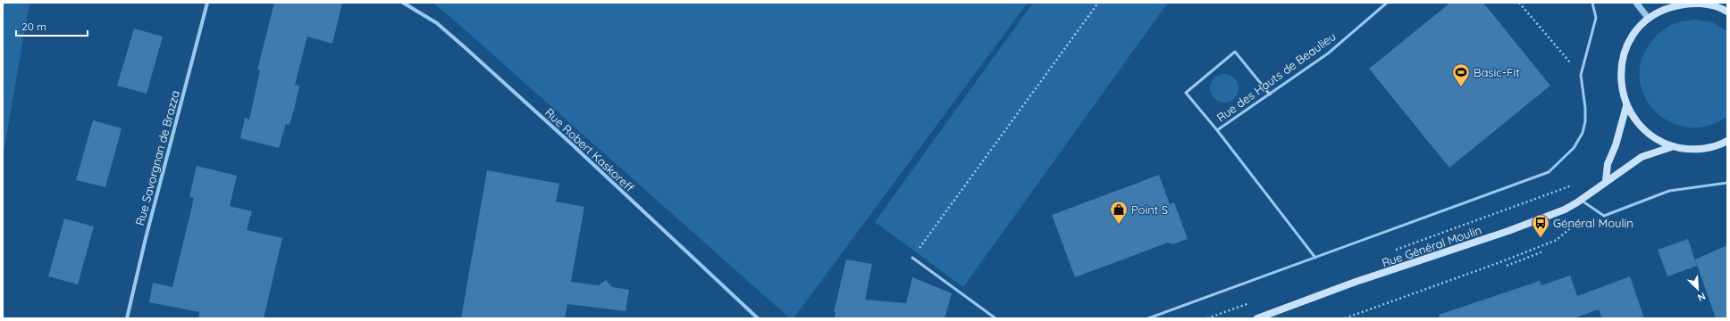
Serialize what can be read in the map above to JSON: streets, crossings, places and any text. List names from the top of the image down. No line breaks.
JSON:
{"streets":{"main road":["Rue Général Moulin"],"street":["Rue Robert Kaskoreff","Rue Savorgnan de Brazza"],"lane":["Rue des Hauts de Beaulieu"]},"places":{"sports":["Basic-Fit"],"shop":["Point S"],"bus stop":["Général Moulin"]},"scale_bar":"20 m","north":"bottom right"}
